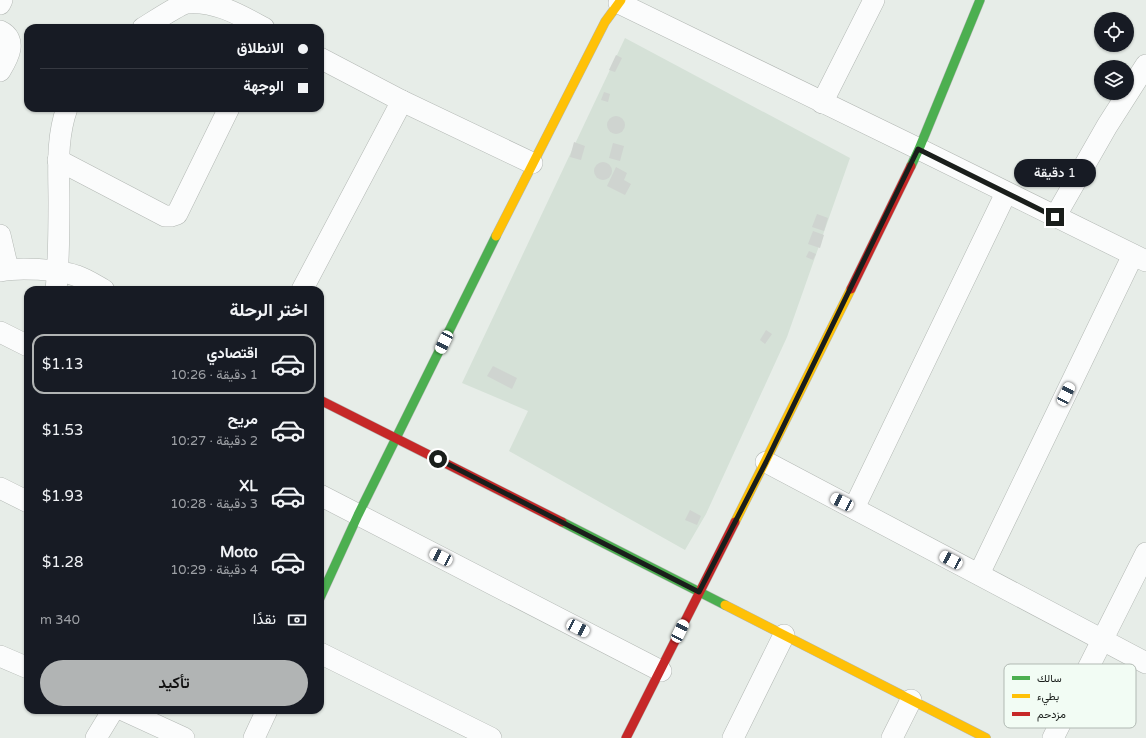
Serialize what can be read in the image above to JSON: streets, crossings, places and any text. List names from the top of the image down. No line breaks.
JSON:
{"legend":["سالك","بطيء","مزدحم"],"page":{"banner":["الانطلاق","الوجهة"],"bubble":"1 دقيقة","heading":"اختر الرحلة","list":[{"name":"اقتصادي","note":"1 دقيقة · 10:26","value":"$1.13"},{"name":"مريح","note":"2 دقيقة · 10:27","value":"$1.53"},{"name":"XL","note":"3 دقيقة · 10:28","value":"$1.93"},{"name":"Moto","note":"4 دقيقة · 10:29","value":"$1.28"}],"pay":["نقدًا","340 m"],"buttons":"تأكيد"}}
